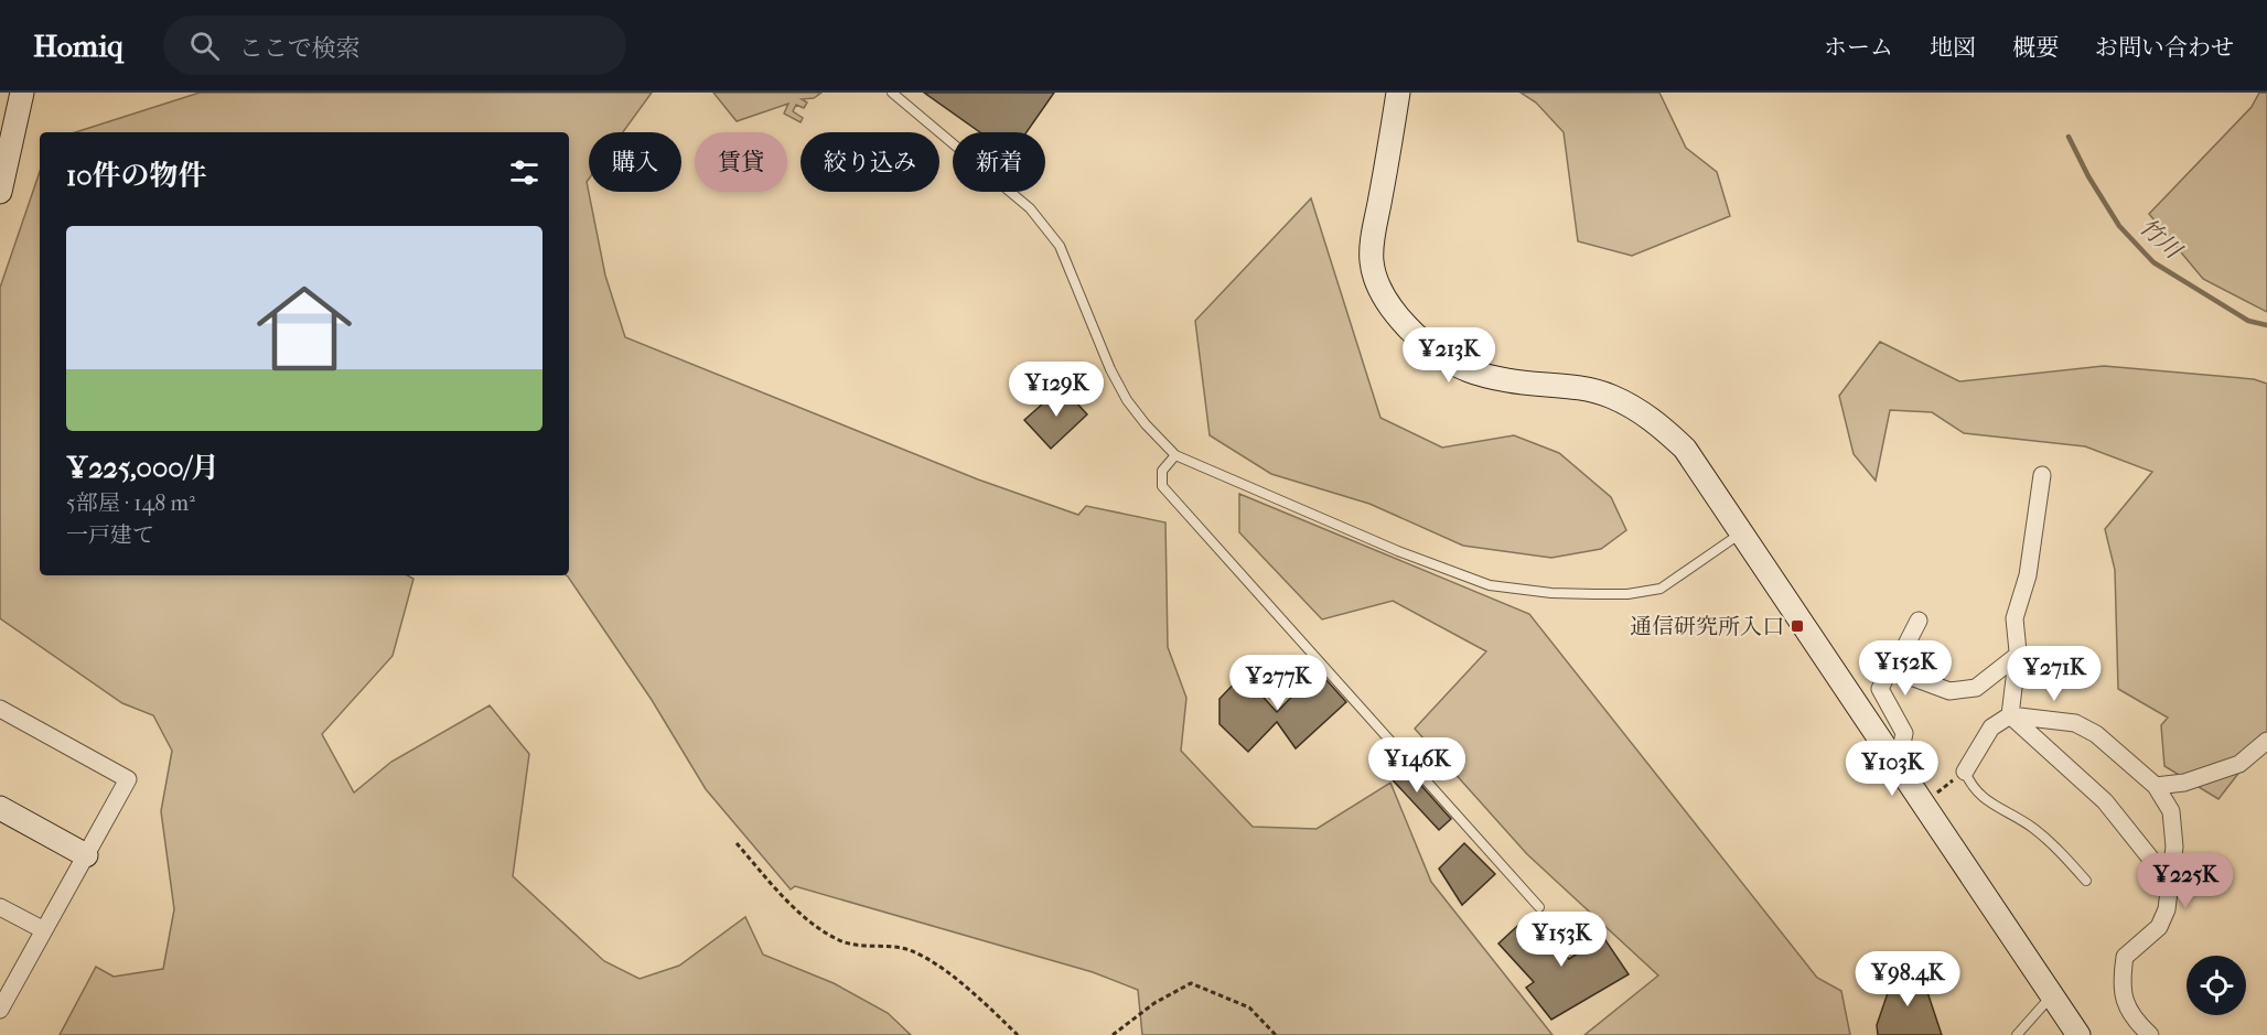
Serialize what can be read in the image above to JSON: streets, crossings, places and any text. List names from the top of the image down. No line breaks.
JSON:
{"water":["竹川"],"places":{"transit":["通信研究所入口"]},"page":{"header":"Homiq","search":"ここで検索","nav":["ホーム","地図","概要","お問い合わせ"],"chip":["購入","賃貸","絞り込み","新着"],"heading":"10件の物件","list":[{"name":"¥225,000/月","note":"5部屋 · 148 m² · 一戸建て"}],"price":["¥213K","¥129K","¥152K","¥271K","¥277K","¥146K","¥103K","¥225K","¥153K","¥98.4K"]}}
